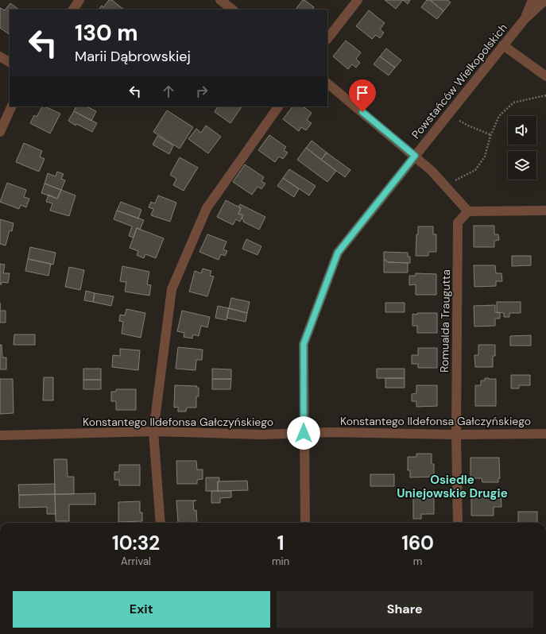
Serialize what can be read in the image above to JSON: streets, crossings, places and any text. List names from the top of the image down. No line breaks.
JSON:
{"streets":{"street":["Powstańców Wielkopolskich","Romualda Traugutta","Konstantego Ildefonsa Gałczyńskiego"]},"crossings":[["Powstańców Wielkopolskich","Konstantego Ildefonsa Gałczyńskiego"],["Romualda Traugutta","Konstantego Ildefonsa Gałczyńskiego"]],"districts":["Osiedle Uniejowskie Drugie"],"page":{"turn":["130 m","Marii Dąbrowskiej"],"eta":["10:32","Arrival","1","min","160","m"],"buttons":["Exit","Share"]}}
